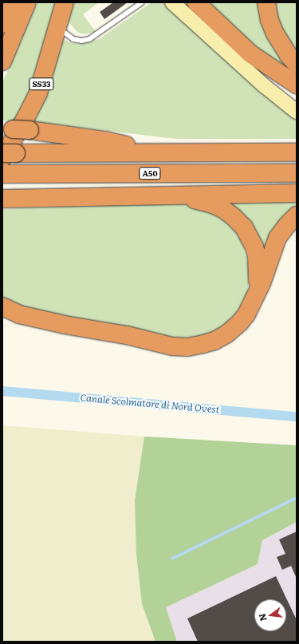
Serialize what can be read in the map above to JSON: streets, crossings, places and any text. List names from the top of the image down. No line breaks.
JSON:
{"streets":{"highway":["SS33","A50"]},"crossings":[["SS33","A50"]],"water":["Canale Scolmatore di Nord Ovest"],"north":"left"}
